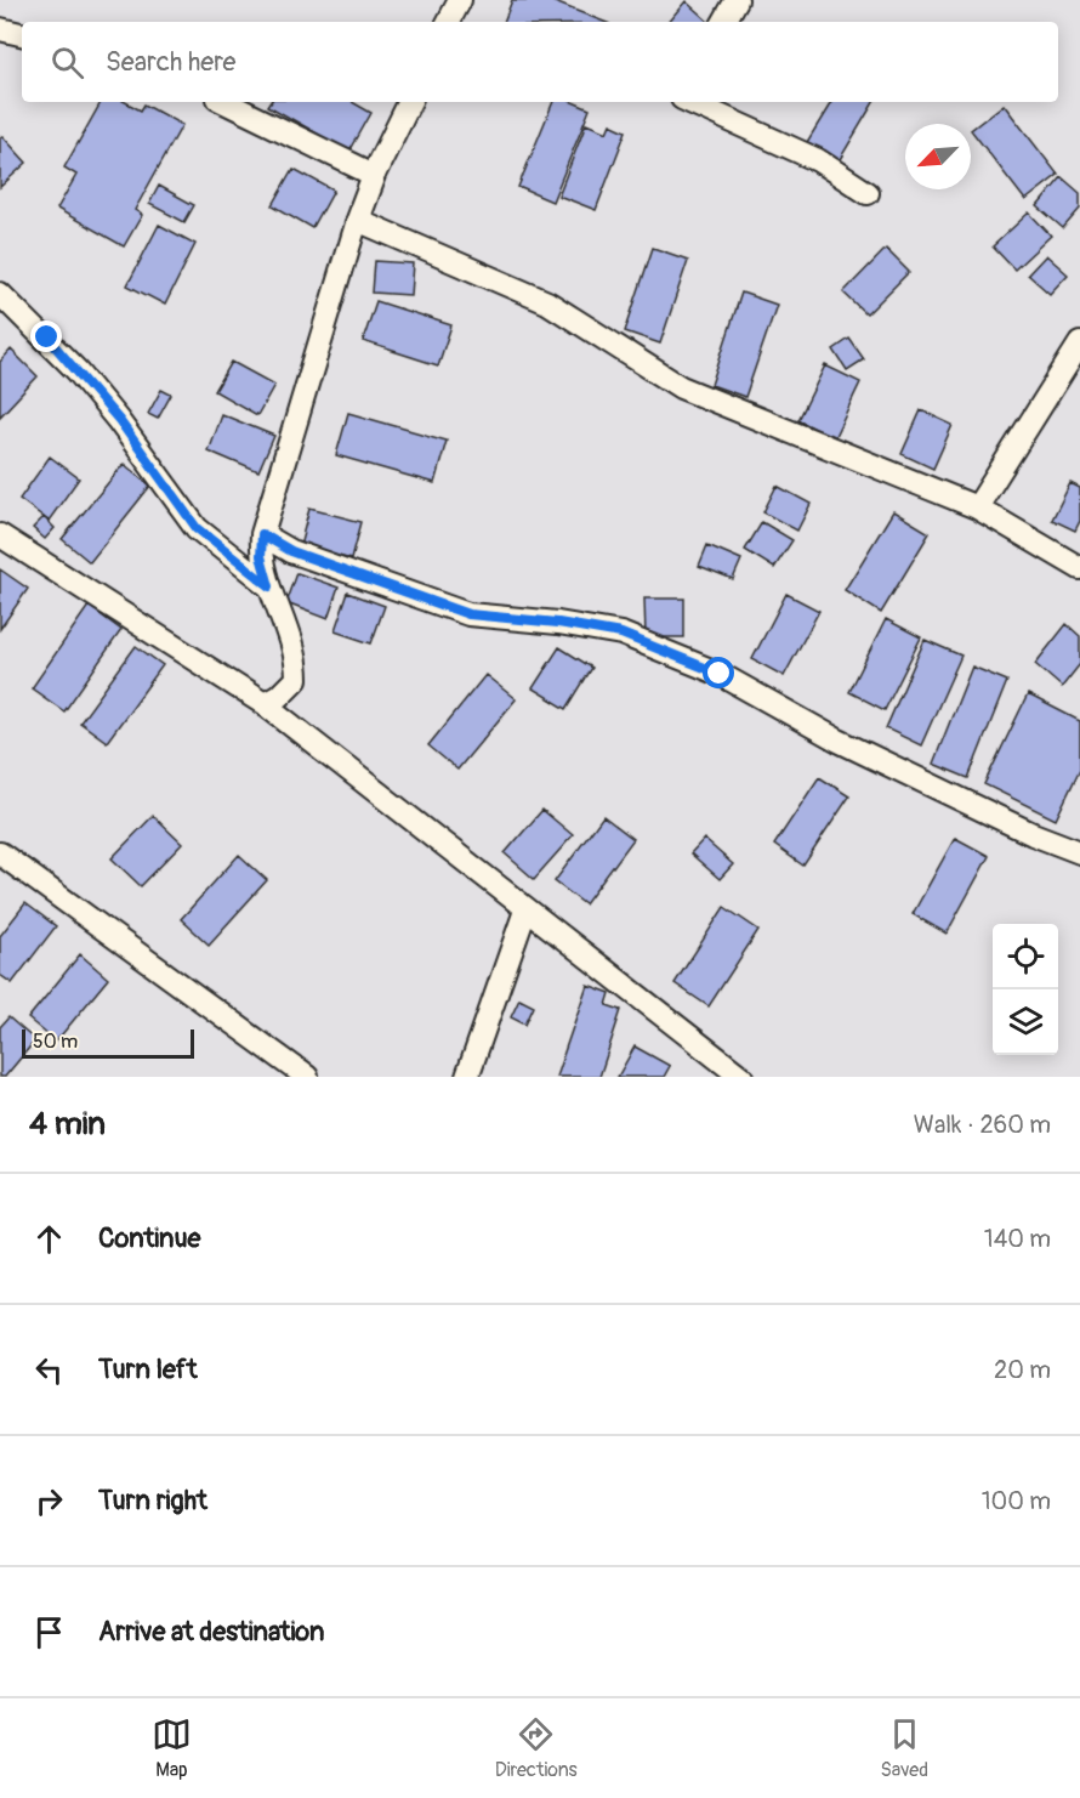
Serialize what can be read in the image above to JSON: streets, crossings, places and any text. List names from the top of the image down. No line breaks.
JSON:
{"scale_bar":"50 m","north":"bottom left","page":{"search":"Search here","scale":"50 m","heading":["4 min","Walk · 260 m"],"list":[["Continue","140 m"],["Turn left","20 m"],["Turn right","100 m"],"Arrive at destination"],"nav":["Map","Directions","Saved"]}}
